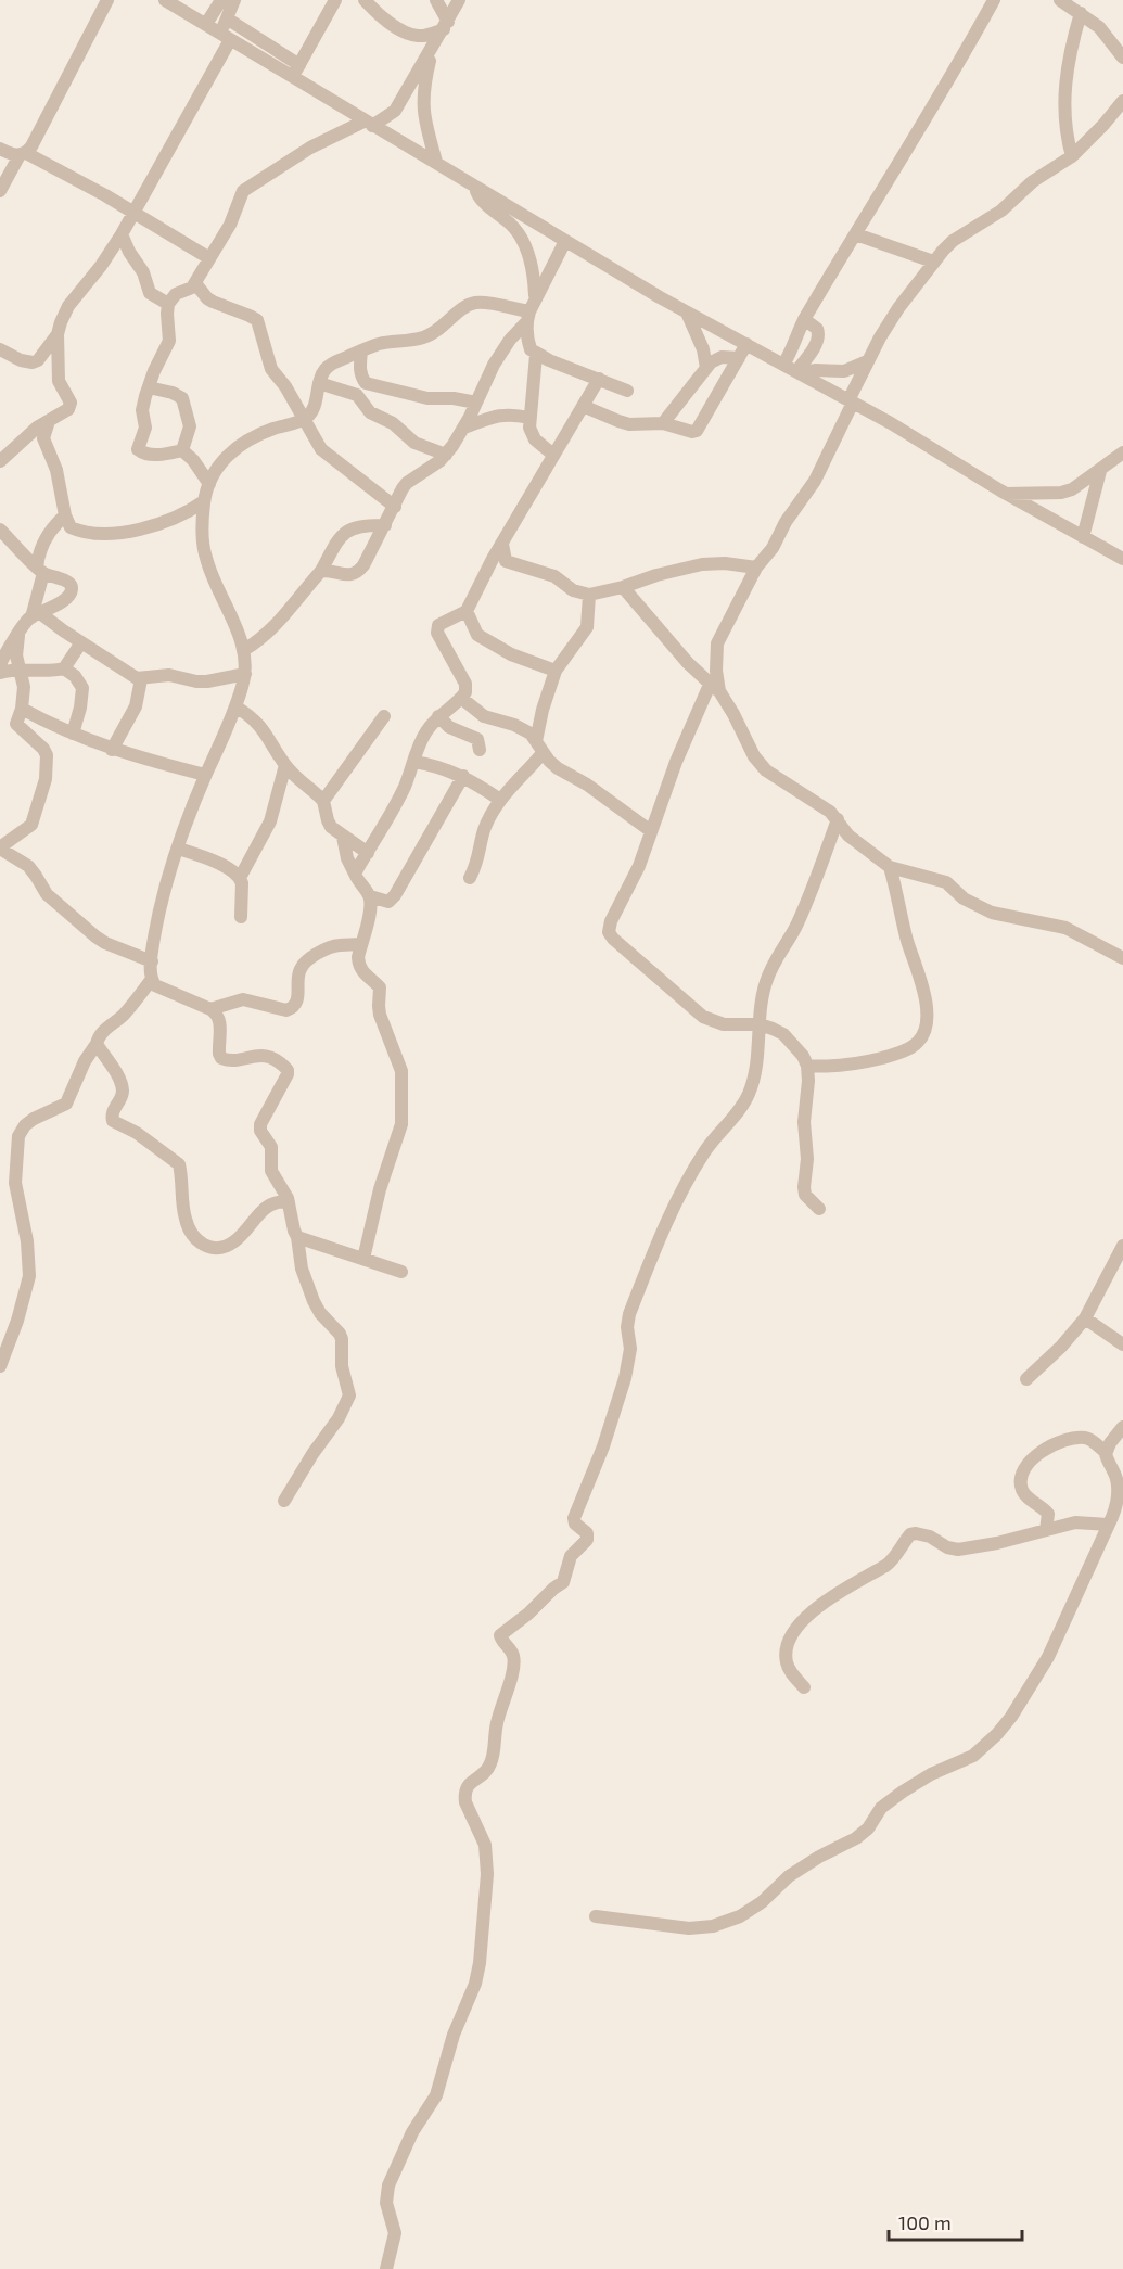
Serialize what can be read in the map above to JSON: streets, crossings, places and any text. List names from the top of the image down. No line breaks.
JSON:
{"scale_bar":"100 m"}
